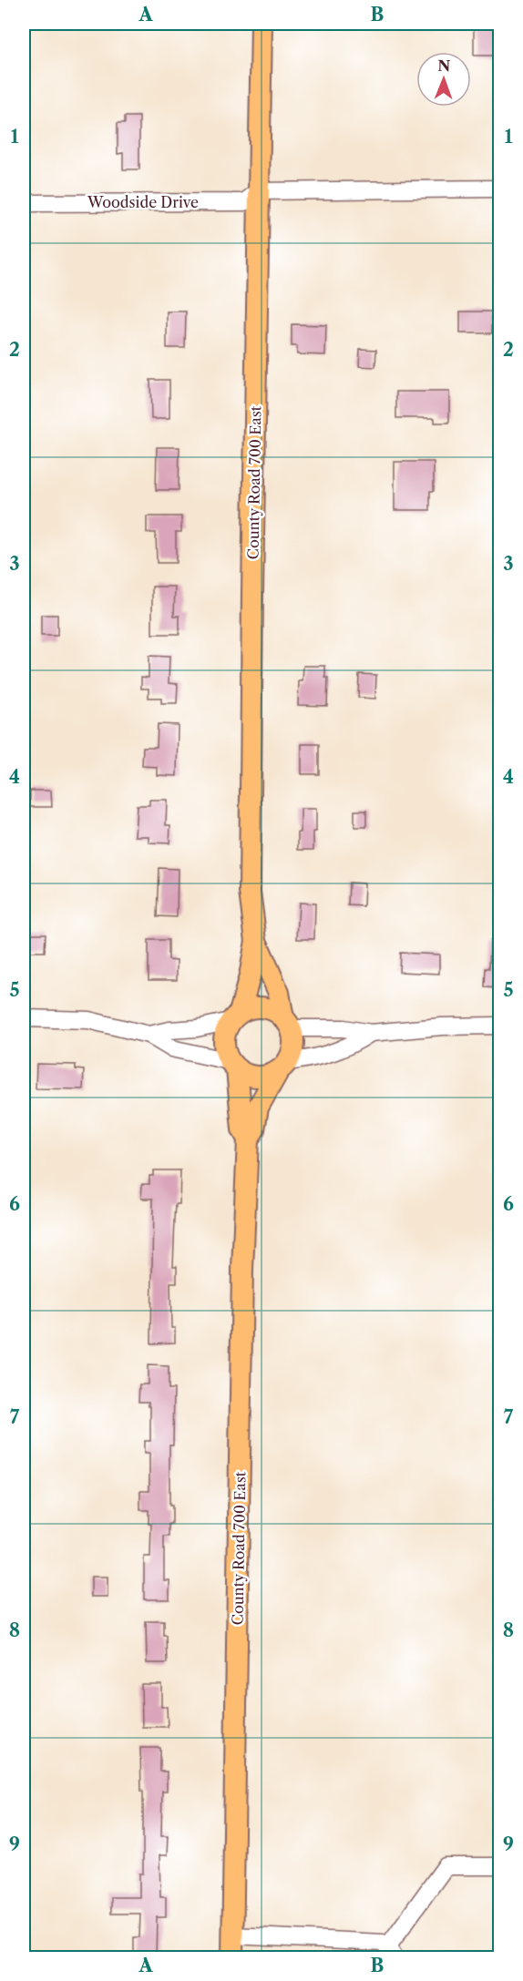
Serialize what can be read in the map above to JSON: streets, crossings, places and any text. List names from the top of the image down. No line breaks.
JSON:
{"streets":{"main road":["County Road 700 East"],"street":["Woodside Drive"]},"crossings":[["Woodside Drive","County Road 700 East"]],"north":"top","grid":{"columns":["A","B"],"rows":["1","2","3","4","5","6","7","8","9"]}}
